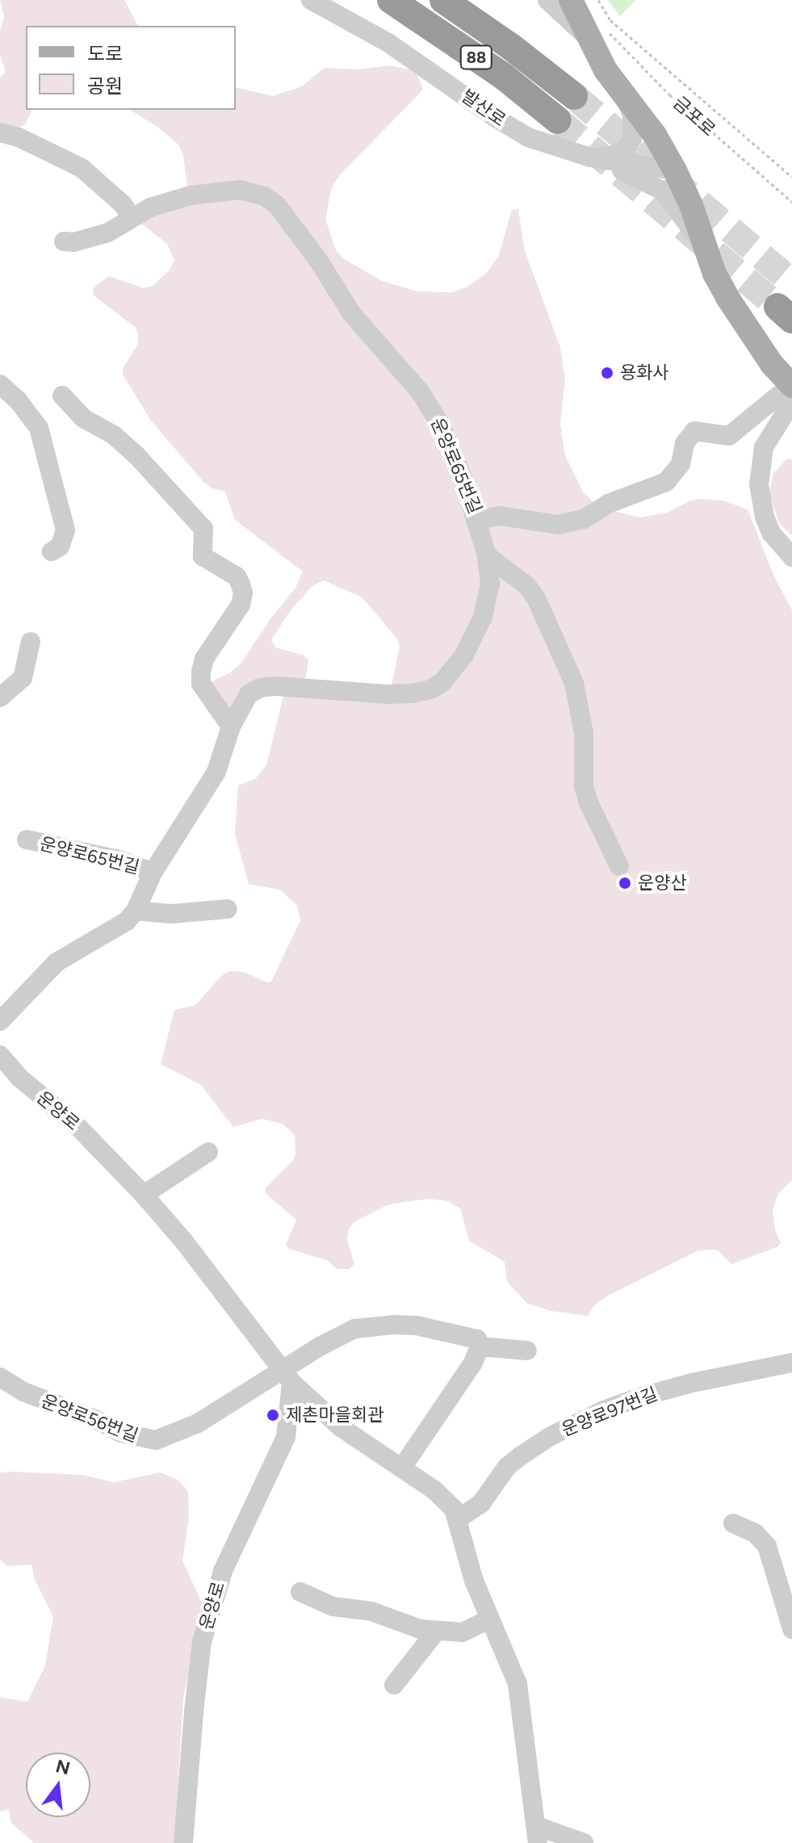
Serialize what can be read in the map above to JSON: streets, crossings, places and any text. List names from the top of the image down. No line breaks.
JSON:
{"streets":{"highway":["88"],"street":["발산로","운양로65번길","운양로","운양로97번길","운양로56번길"],"path":["금포로"]},"crossings":[["운양로","운양로97번길"],["운양로","운양로56번길"]],"places":["용화사","운양산","제촌마을회관"],"legend":["도로","공원"],"north":"top"}
